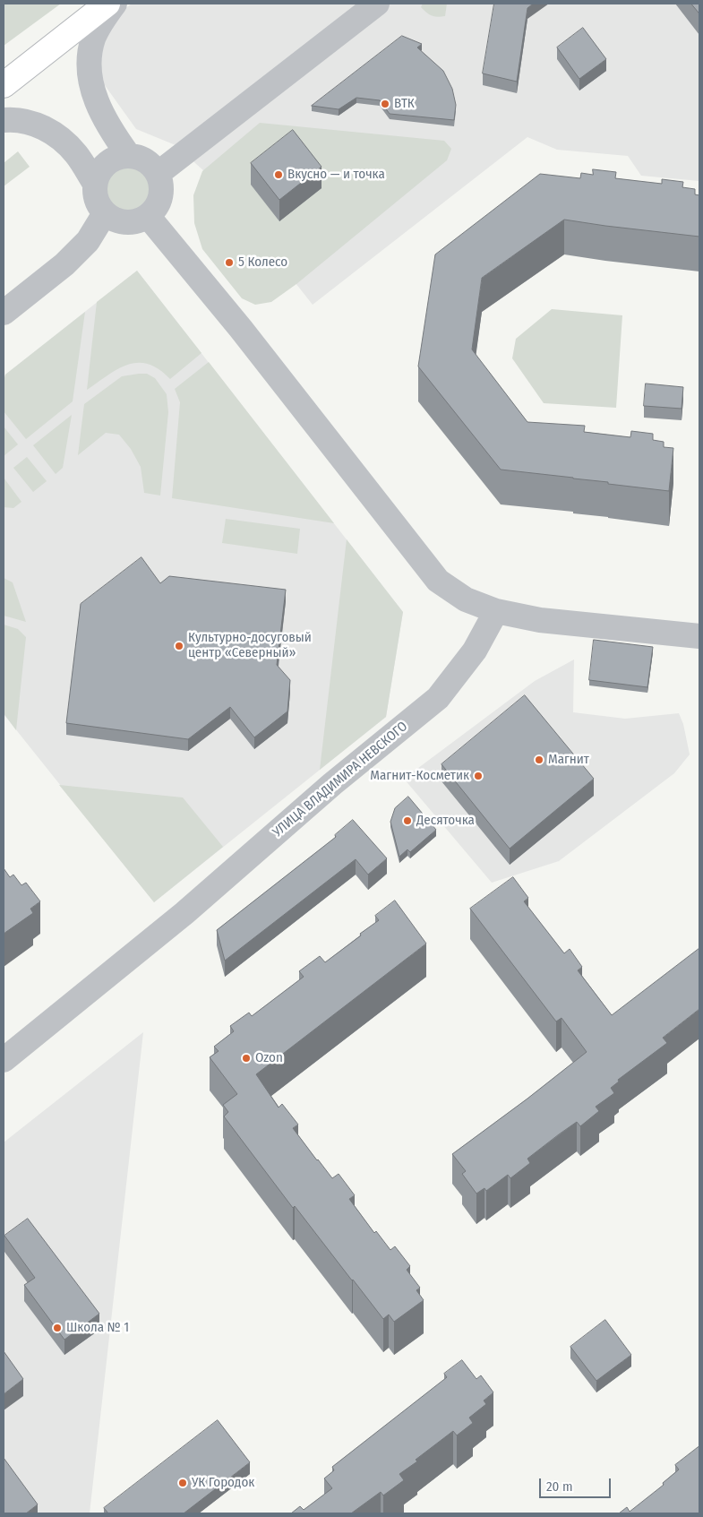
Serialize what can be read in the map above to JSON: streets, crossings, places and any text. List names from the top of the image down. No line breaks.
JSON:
{"streets":{"street":["УЛИЦА ВЛАДИМИРА НЕВСКОГО"]},"places":["ВТК","Вкусно — и точка","5 Колесо","Культурно-досуговый центр «Северный»","Магнит","Магнит-Косметик","Десяточка","Ozon","Школа № 1","УК Городок"],"scale_bar":"20 m"}
